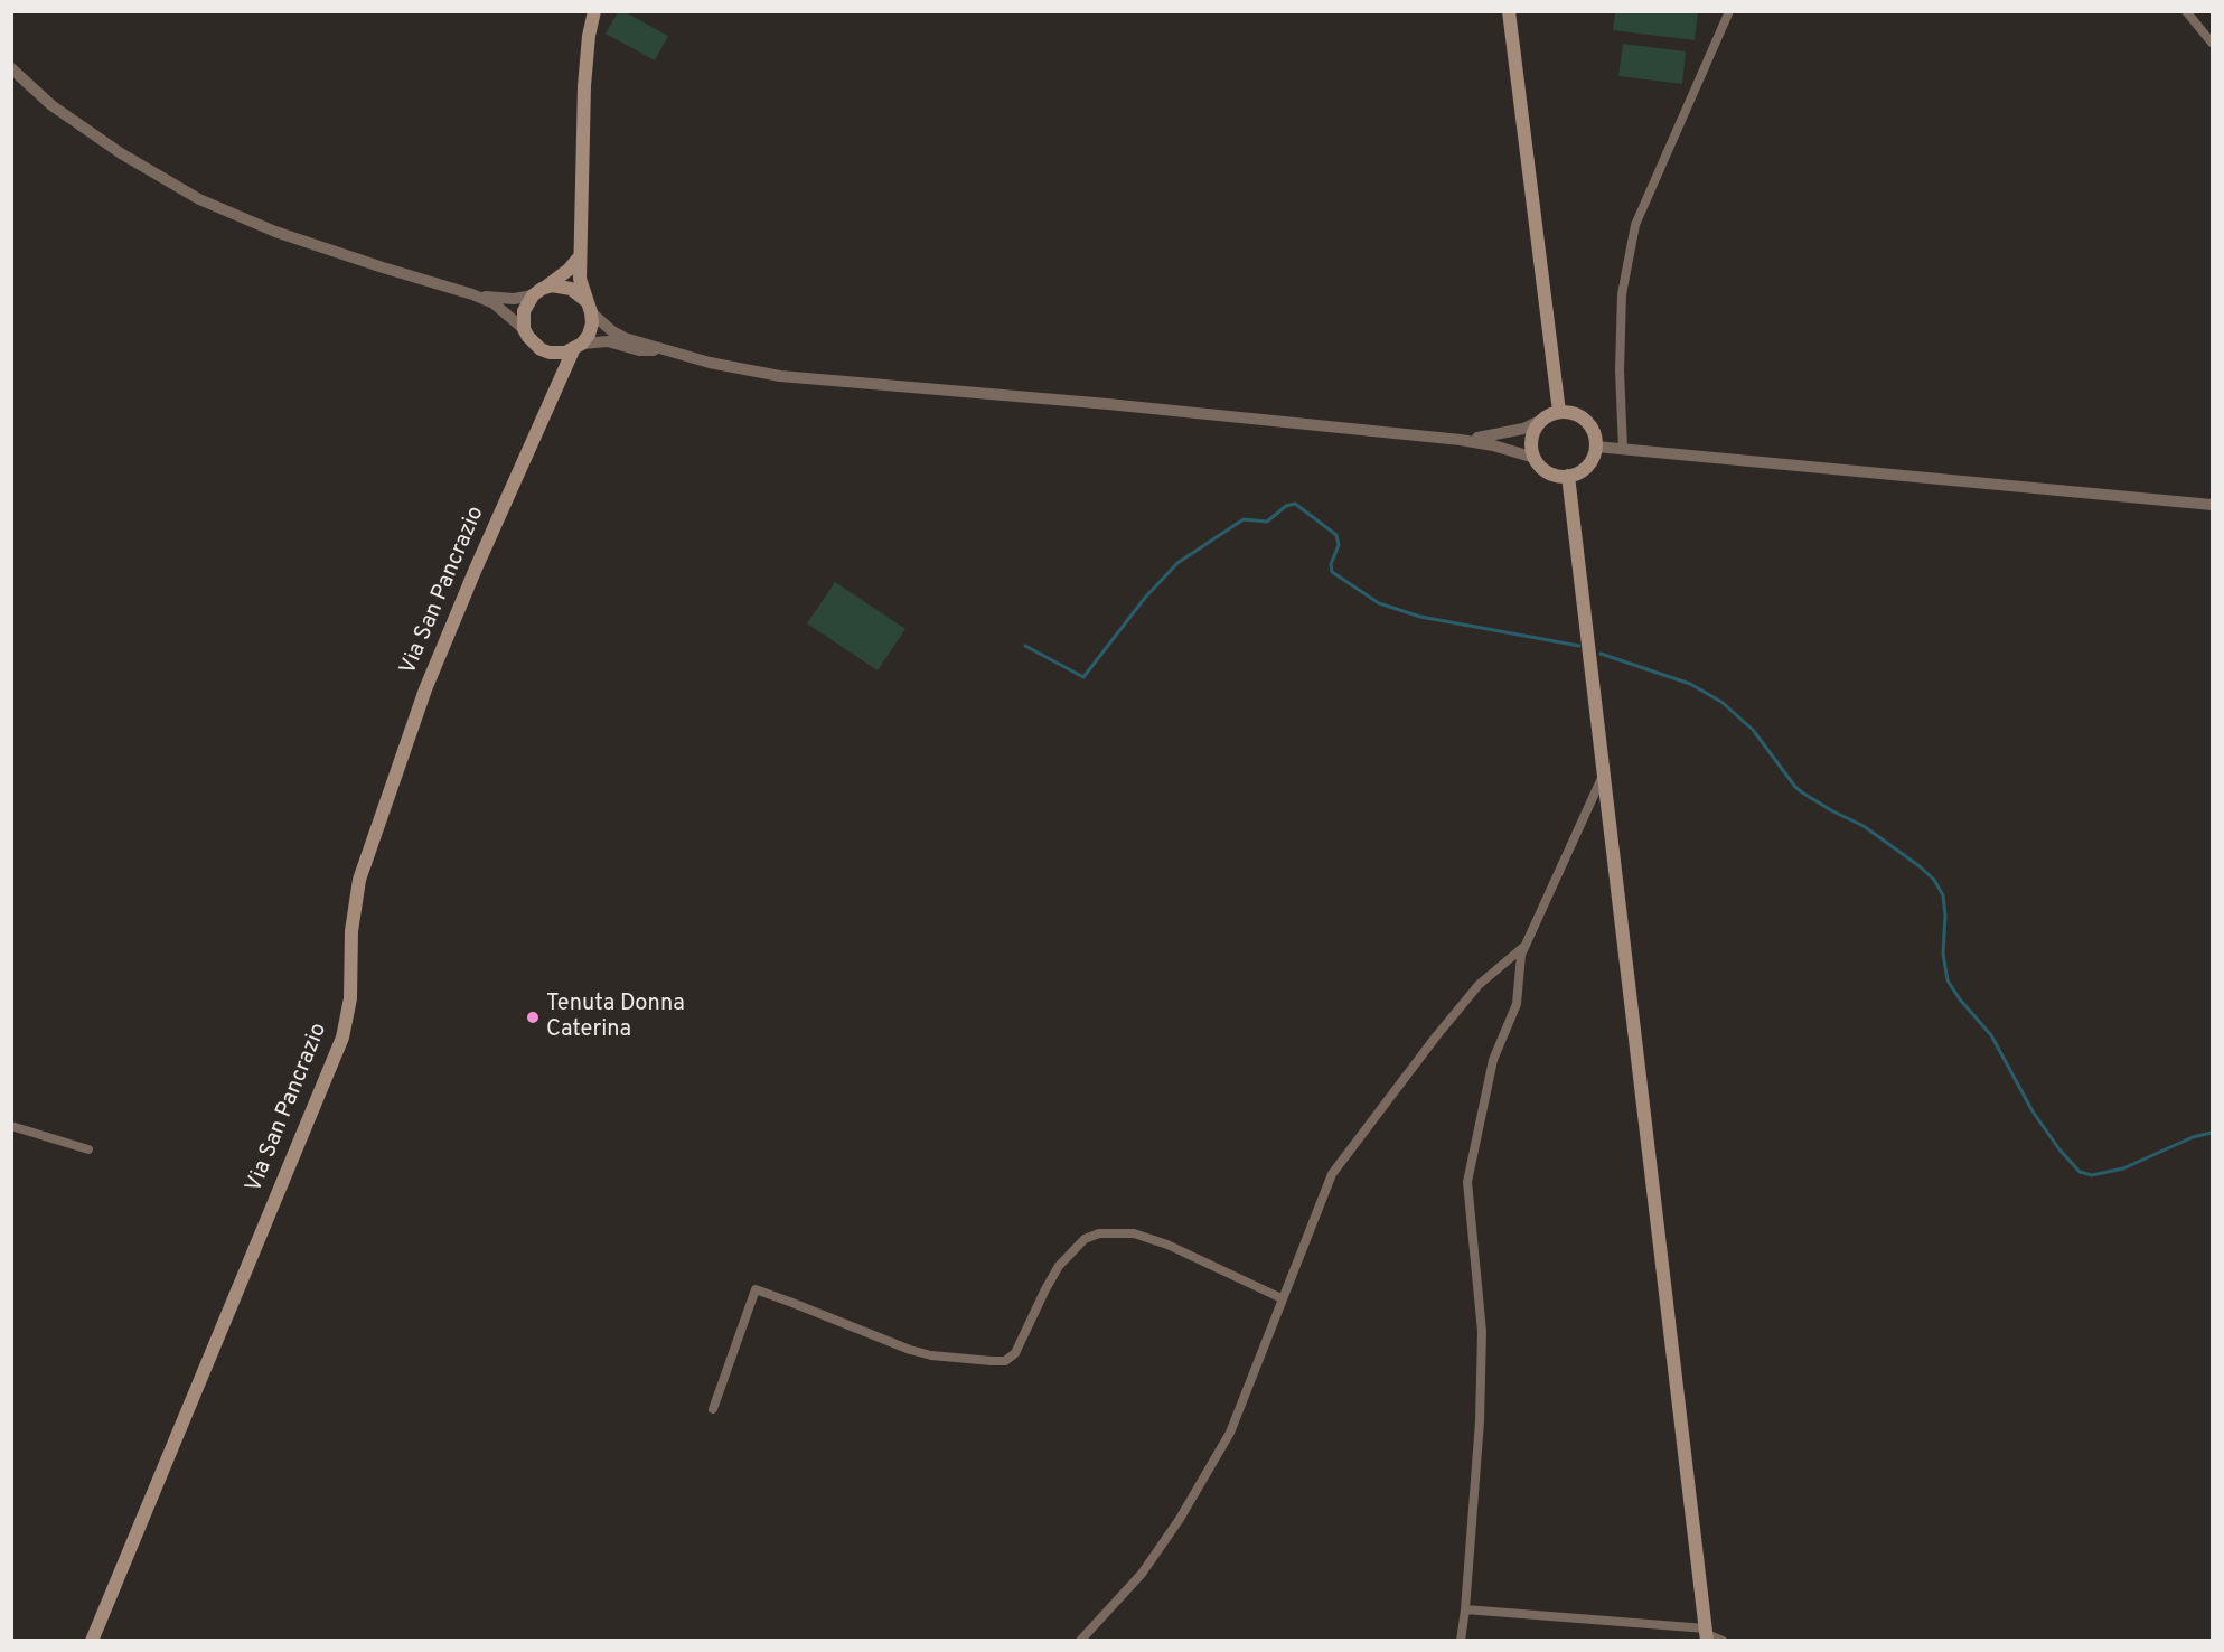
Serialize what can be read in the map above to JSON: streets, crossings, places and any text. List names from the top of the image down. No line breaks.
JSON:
{"streets":{"main road":["Via San Pancrazio"]},"places":["Tenuta Donna Caterina"]}
